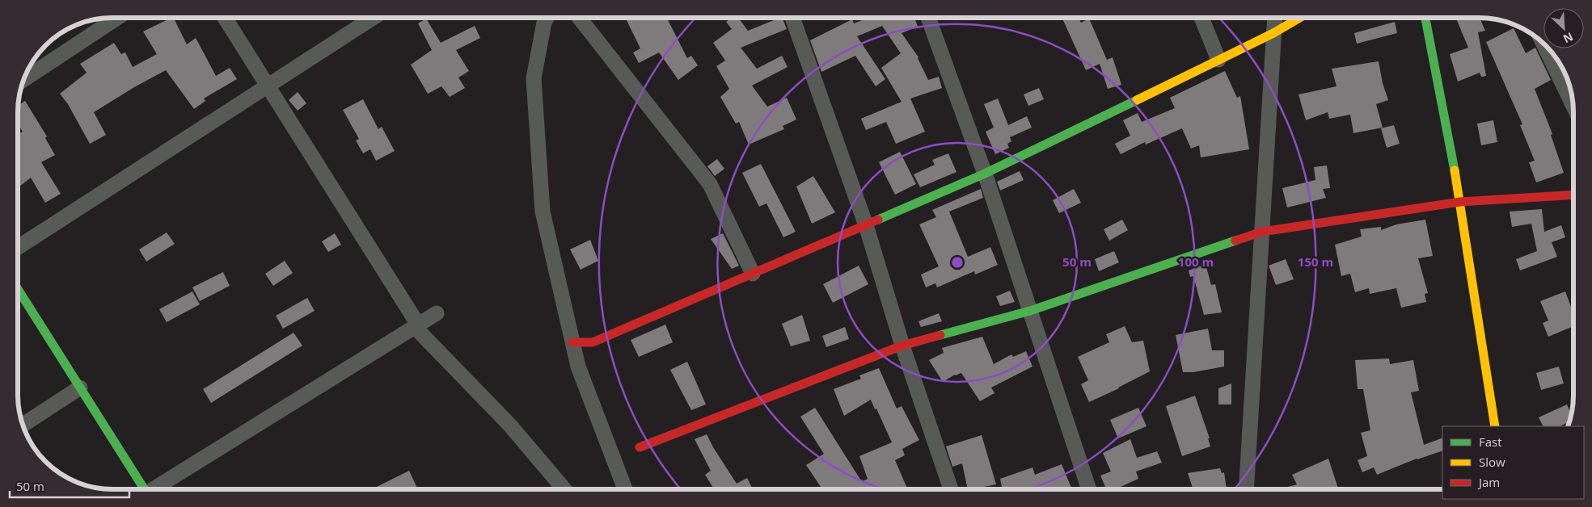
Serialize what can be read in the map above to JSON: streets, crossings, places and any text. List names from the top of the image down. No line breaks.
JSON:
{"legend":["Fast","Slow","Jam"],"scale_bar":"50 m","north":"bottom right","rings":["50 m","100 m","150 m"]}
